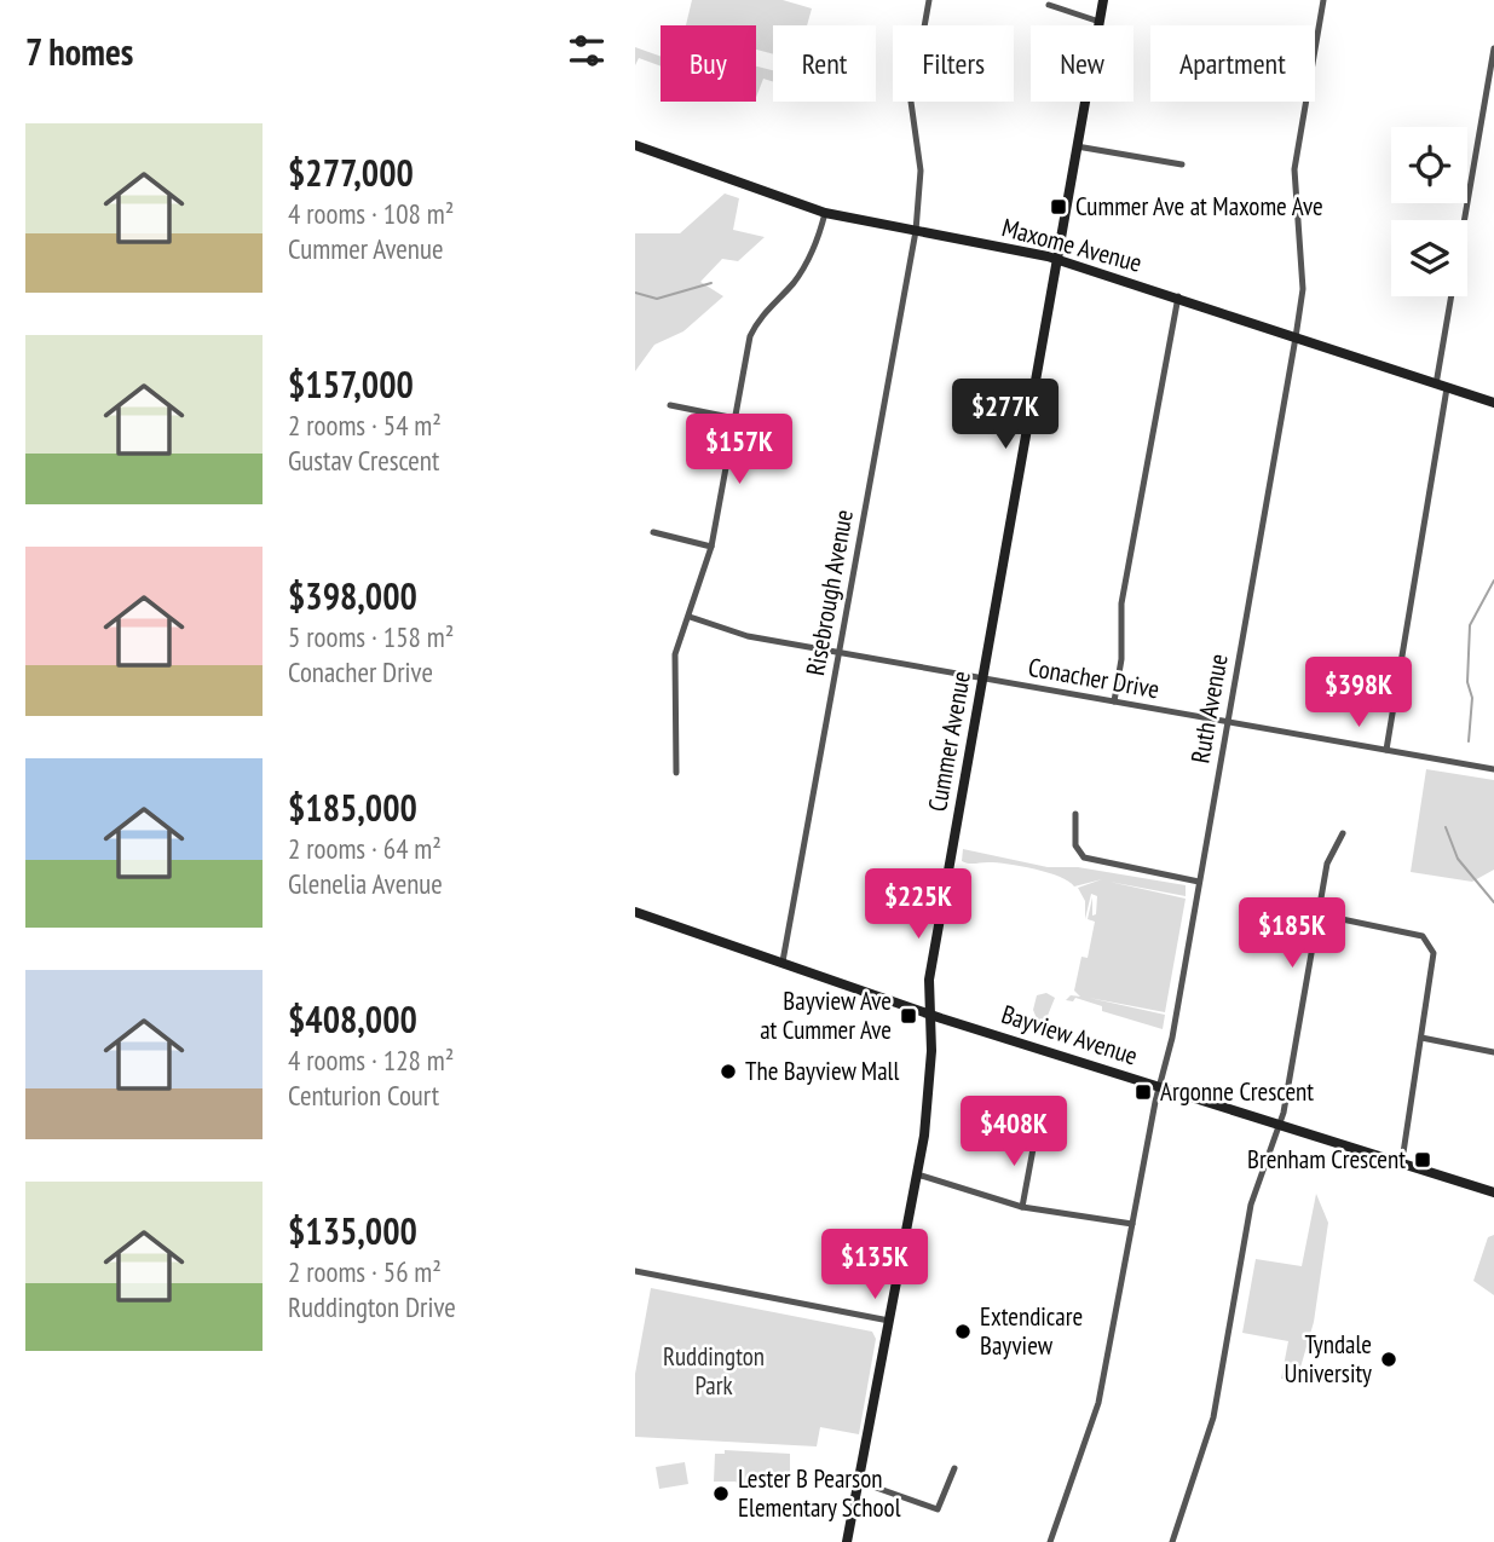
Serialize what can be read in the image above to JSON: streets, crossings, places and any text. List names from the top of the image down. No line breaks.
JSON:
{"streets":{"street":["Maxome Avenue","Risebrough Avenue","Conacher Drive","Ruth Avenue","Cummer Avenue","Bayview Avenue"]},"crossings":[["Maxome Avenue","Risebrough Avenue"],["Maxome Avenue","Ruth Avenue"],["Maxome Avenue","Cummer Avenue"],["Risebrough Avenue","Conacher Drive"],["Risebrough Avenue","Bayview Avenue"],["Conacher Drive","Ruth Avenue"],["Conacher Drive","Cummer Avenue"],["Ruth Avenue","Bayview Avenue"],["Cummer Avenue","Bayview Avenue"]],"parks":["Ruddington Park"],"places":{"transit":["Cummer Ave at Maxome Ave","Bayview Ave at Cummer Ave","Argonne Crescent","Brenham Crescent"],"other":["The Bayview Mall","Extendicare Bayview","Tyndale University","Lester B Pearson Elementary School"]},"page":{"heading":"7 homes","chip":["Buy","Rent","Filters","New","Apartment"],"list":[{"name":"$277,000","note":"4 rooms · 108 m² · Cummer Avenue"},{"name":"$157,000","note":"2 rooms · 54 m² · Gustav Crescent"},{"name":"$398,000","note":"5 rooms · 158 m² · Conacher Drive"},{"name":"$185,000","note":"2 rooms · 64 m² · Glenelia Avenue"},{"name":"$408,000","note":"4 rooms · 128 m² · Centurion Court"},{"name":"$135,000","note":"2 rooms · 56 m² · Ruddington Drive"}],"price":["$277K","$157K","$398K","$225K","$185K","$408K","$135K"]}}
